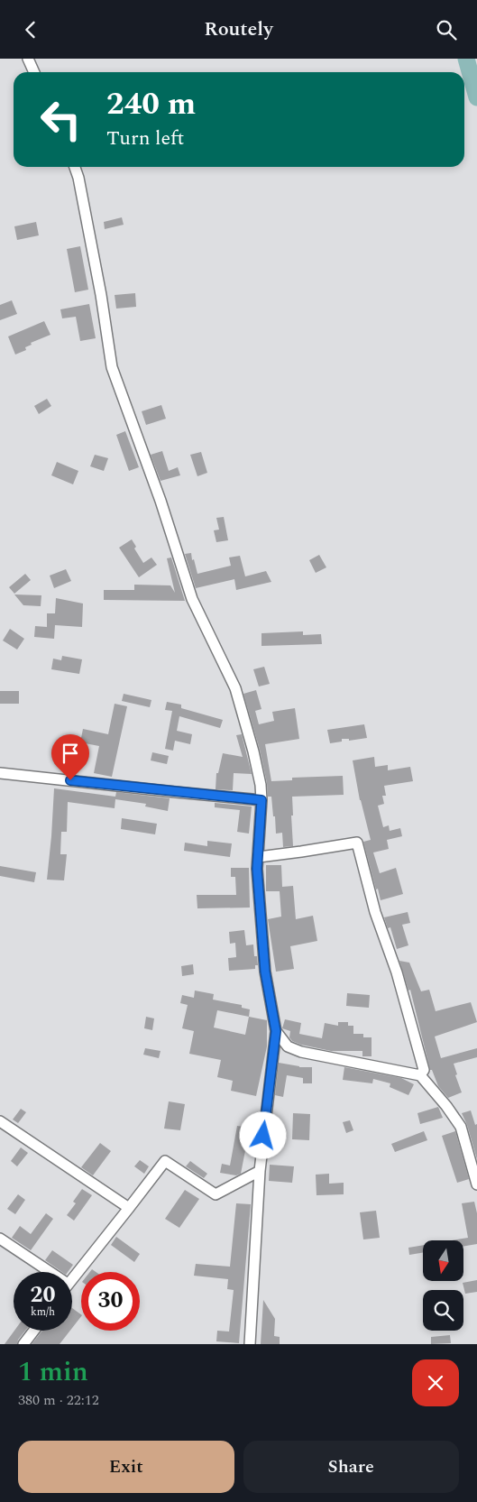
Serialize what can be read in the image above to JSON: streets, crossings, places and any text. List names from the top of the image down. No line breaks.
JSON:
{"north":"bottom","page":{"header":"Routely","turn":["240 m","Turn left"],"speed":"20 km/h","limit":"30","heading":["1 min","380 m · 22:12"],"buttons":["Exit","Share"]}}
